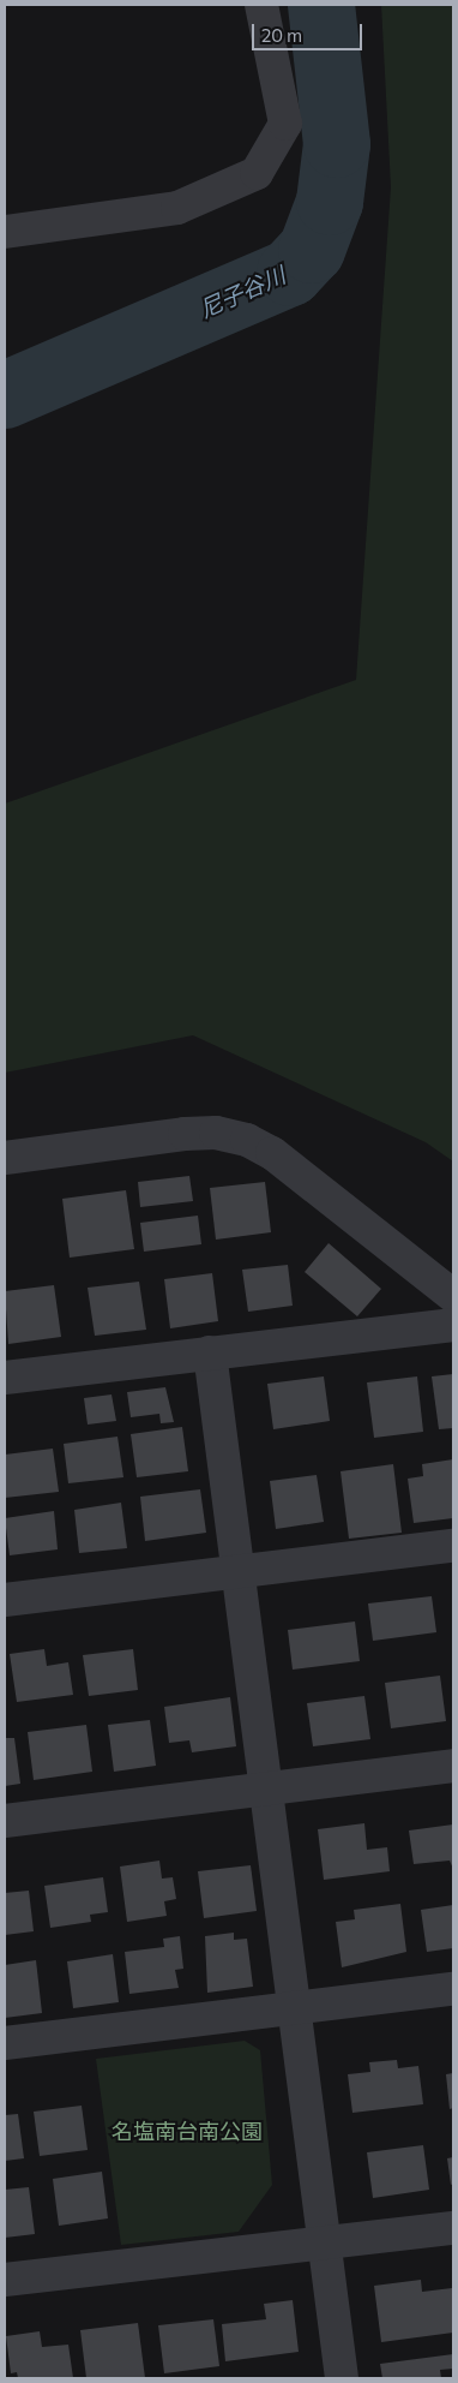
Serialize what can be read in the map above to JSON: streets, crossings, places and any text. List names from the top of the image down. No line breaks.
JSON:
{"water":["尼子谷川"],"parks":["名塩南台南公園"],"scale_bar":"20 m"}
